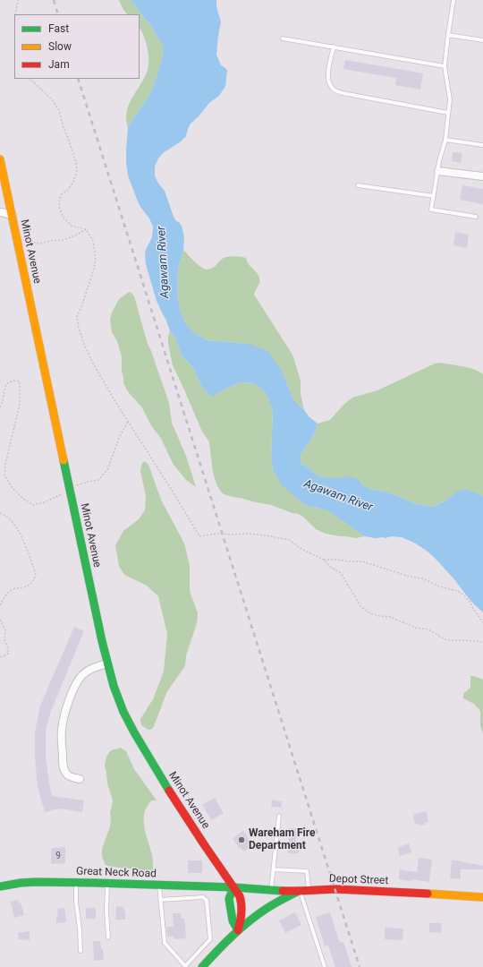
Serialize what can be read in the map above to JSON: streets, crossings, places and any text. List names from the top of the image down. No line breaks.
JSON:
{"streets":{"main road":["Minot Avenue","Great Neck Road","Depot Street"]},"crossings":[["Minot Avenue","Great Neck Road"],["Minot Avenue","Depot Street"],["Great Neck Road","Depot Street"]],"water":["Agawam River"],"places":["Wareham Fire Department"],"house_numbers":["9"],"legend":["Fast","Slow","Jam"]}
